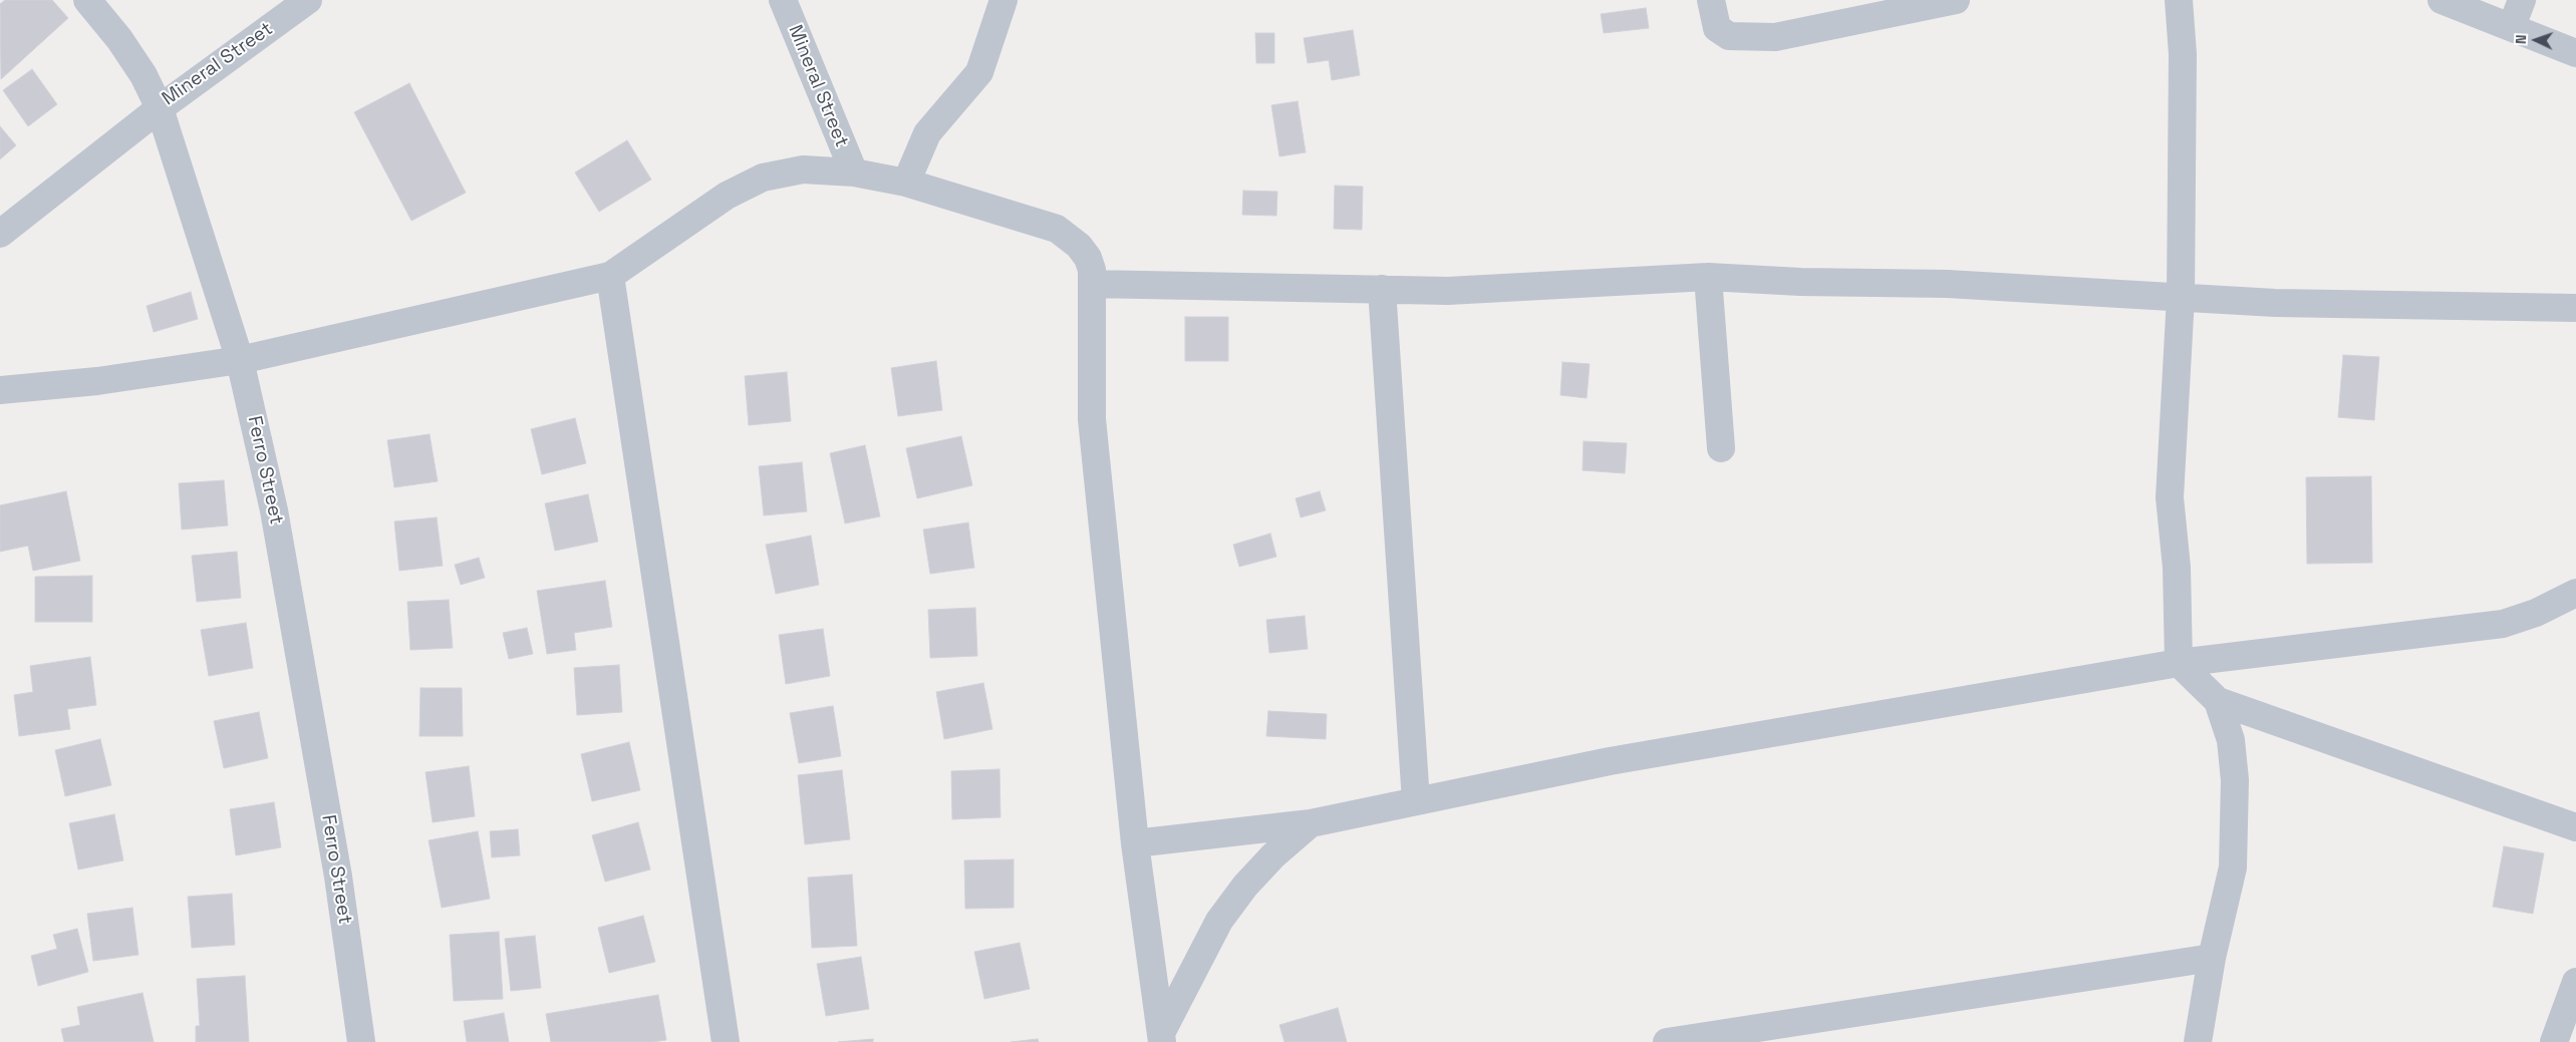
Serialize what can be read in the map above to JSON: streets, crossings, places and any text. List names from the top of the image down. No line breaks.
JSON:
{"streets":{"street":["Mineral Street","Ferro Street"]},"crossings":[["Mineral Street","Ferro Street"]],"north":"left"}
